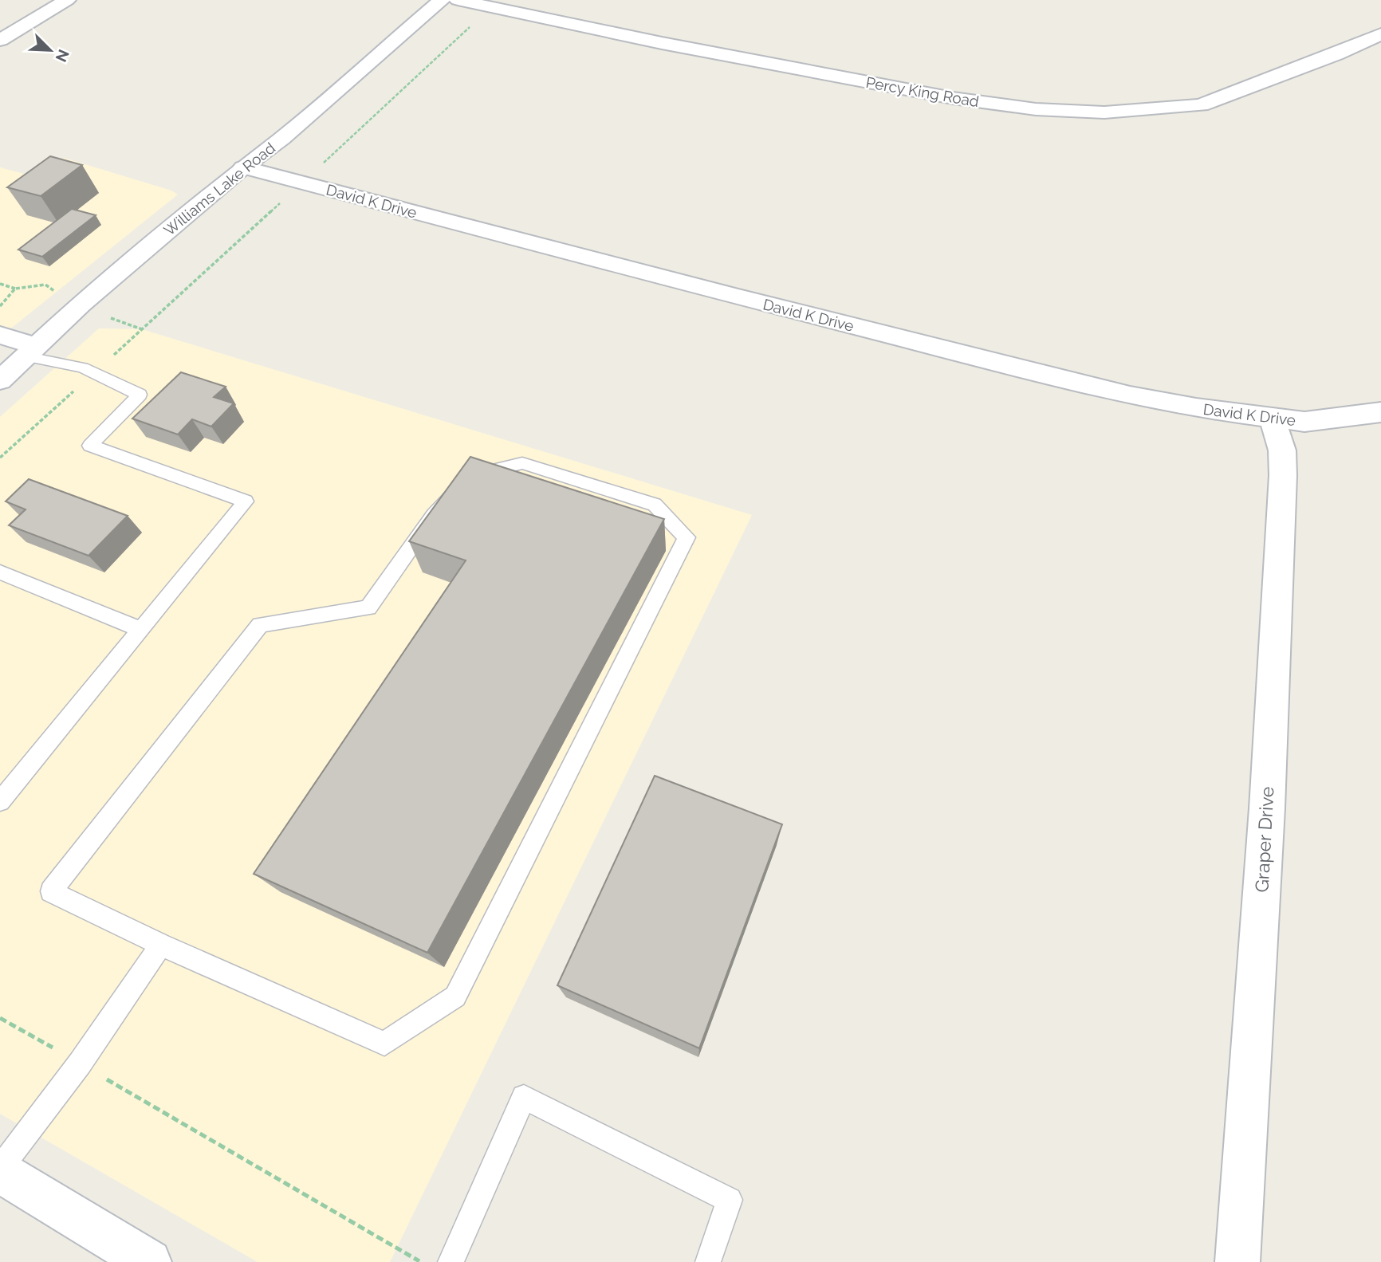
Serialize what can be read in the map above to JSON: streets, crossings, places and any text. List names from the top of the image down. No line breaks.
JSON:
{"streets":{"street":["Percy King Road","Williams Lake Road","David K Drive","Graper Drive"]},"crossings":[["Williams Lake Road","David K Drive"],["David K Drive","Graper Drive"]],"north":"bottom right"}
